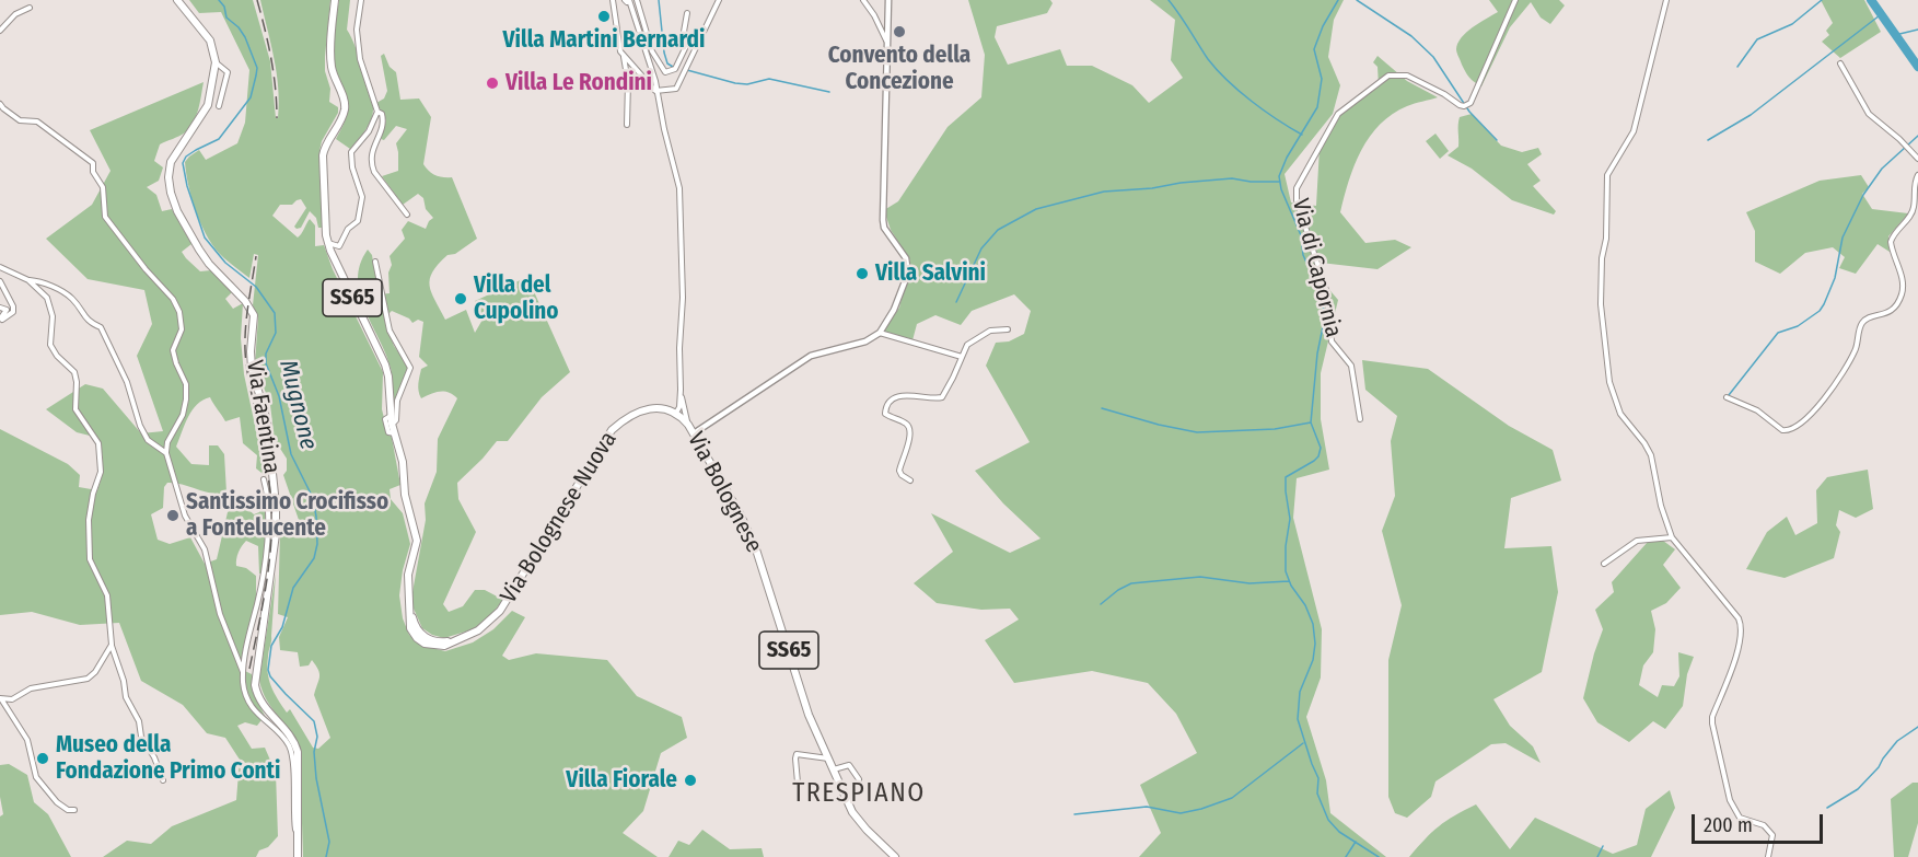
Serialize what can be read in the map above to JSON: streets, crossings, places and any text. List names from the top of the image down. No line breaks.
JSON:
{"streets":{"main road":["SS65","Via Faentina","Via Bolognese","Via Bolognese Nuova"],"street":["Via di Capornia"]},"crossings":[["Via Bolognese","Via Bolognese Nuova"]],"districts":["TRESPIANO"],"water":["Mugnone"],"places":["Villa Martini Bernardi","Convento della Concezione","Villa Le Rondini","Villa Salvini","Villa del Cupolino","Santissimo Crocifisso a Fontelucente","Museo della Fondazione Primo Conti","Villa Fiorale"],"scale_bar":"200 m"}
